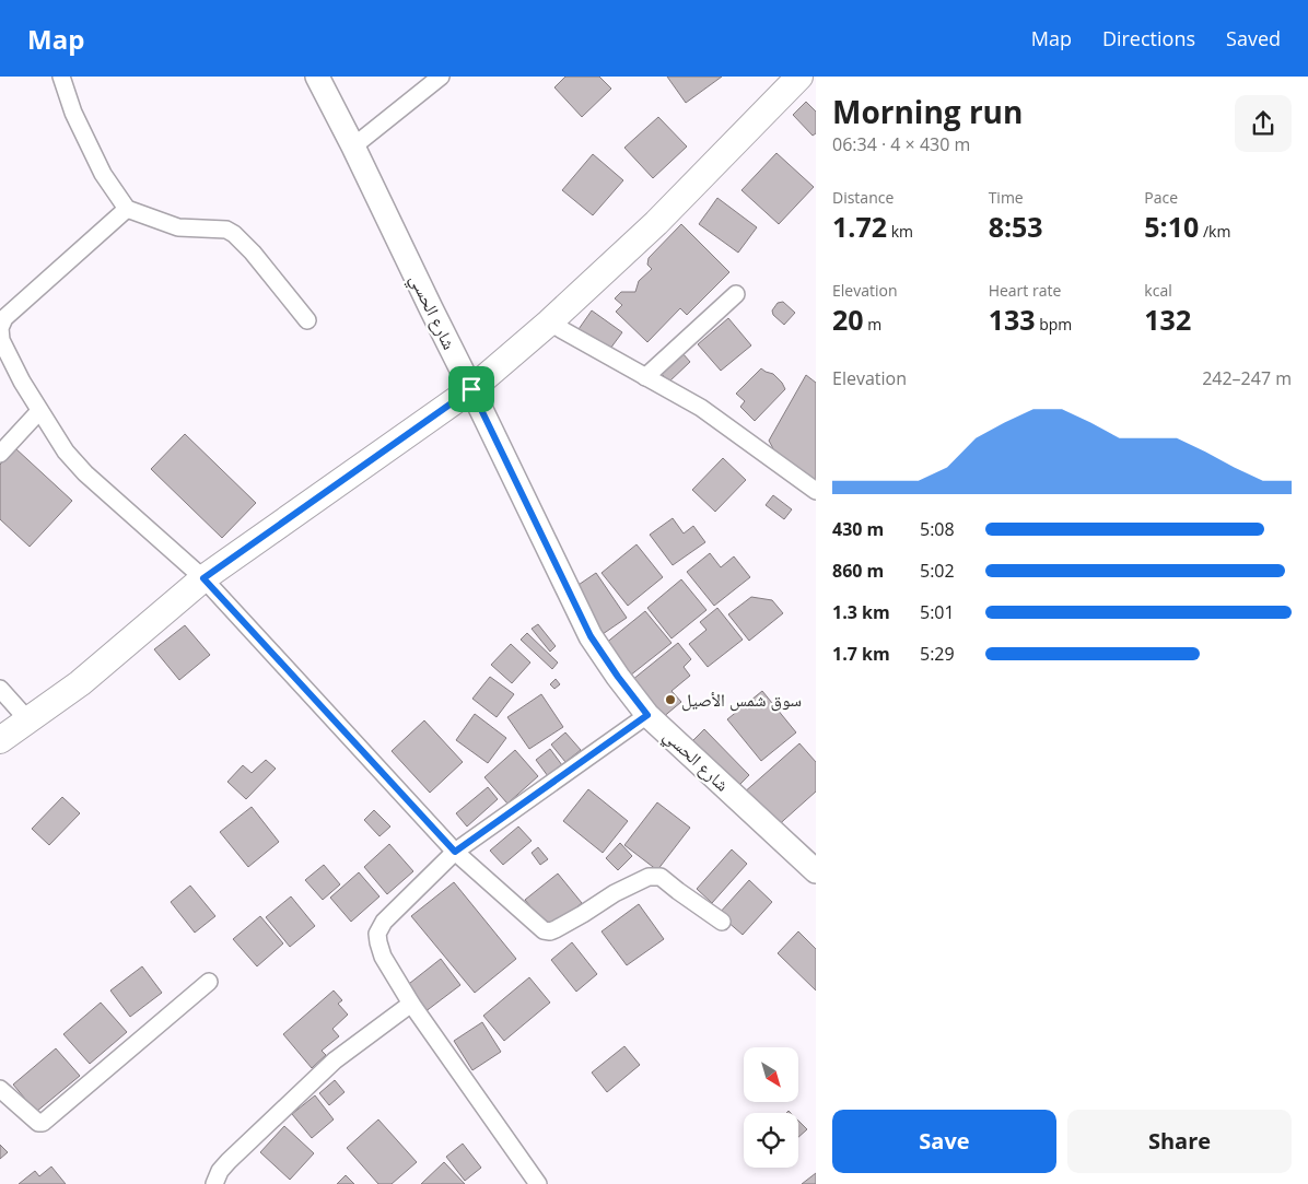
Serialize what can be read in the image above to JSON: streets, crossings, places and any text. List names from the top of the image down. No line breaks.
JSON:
{"streets":{"street":["شارع الحسي"]},"places":["سوق شمس الأصيل"],"north":"bottom right","page":{"header":"Map","nav":["Map","Directions","Saved"],"heading":["Morning run","06:34 · 4 × 430 m"],"stats":[["Distance","1.72 km"],["Time","8:53"],["Pace","5:10 /km"],["Elevation","20 m"],["Heart rate","133 bpm"],["kcal","132"]],"chart":["Elevation","242–247 m"],"list":[{"name":"430 m","note":"5:08"},{"name":"860 m","note":"5:02"},{"name":"1.3 km","note":"5:01"},{"name":"1.7 km","note":"5:29"}],"buttons":["Save","Share"]}}
